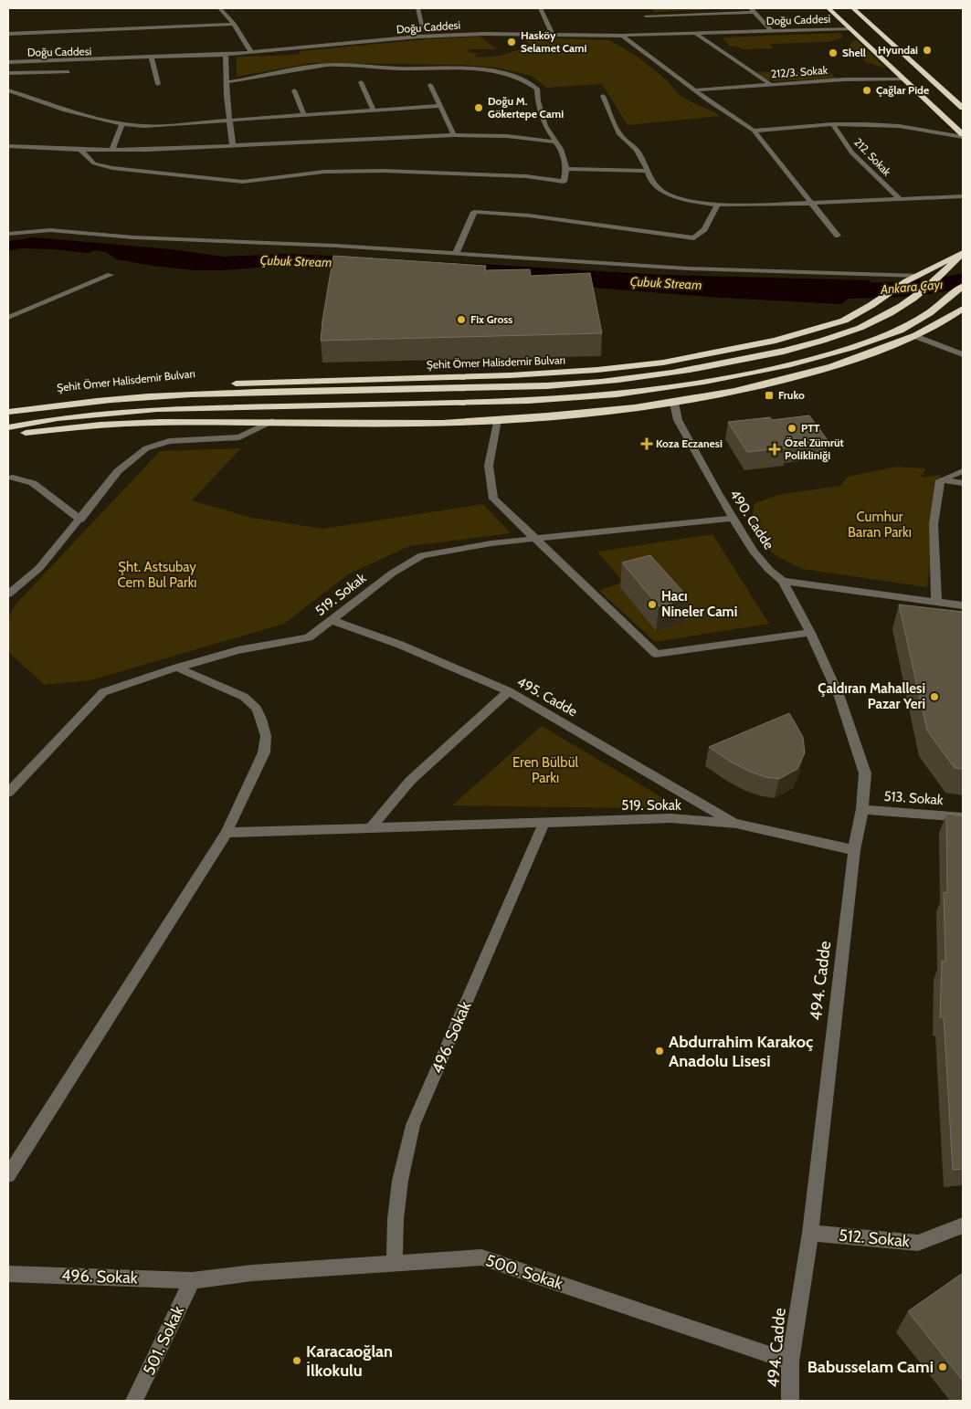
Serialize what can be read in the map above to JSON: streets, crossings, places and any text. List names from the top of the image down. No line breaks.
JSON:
{"streets":{"highway":["Şehit Ömer Halisdemir Bulvarı"],"street":["Doğu Caddesi","212/3. Sokak","212. Sokak","490. Cadde","519. Sokak","495. Cadde","513. Sokak","494. Cadde","496. Sokak","512. Sokak","500. Sokak","501. Sokak"]},"crossings":[["490. Cadde","519. Sokak"],["490. Cadde","494. Cadde"],["519. Sokak","495. Cadde"],["519. Sokak","494. Cadde"],["519. Sokak","496. Sokak"],["513. Sokak","494. Cadde"],["494. Cadde","512. Sokak"],["494. Cadde","500. Sokak"],["496. Sokak","500. Sokak"],["496. Sokak","501. Sokak"],["500. Sokak","501. Sokak"]],"water":["Çubuk Stream","Ankara Çayı"],"parks":["Cumhur Baran Parkı","Şht. Astsubay Cem Bul Parkı","Eren Bülbül Parkı"],"places":{"other":["Hasköy Selamet Cami","Hyundai","Shell","Çağlar Pide","Doğu M. Gökertepe Cami","Fix Gross","PTT","Hacı Nineler Cami","Çaldıran Mahallesi Pazar Yeri","Abdurrahim Karakoç Anadolu Lisesi","Karacaoğlan İlkokulu","Babusselam Cami"],"transit":["Fruko"],"health":["Koza Eczanesi","Özel Zümrüt Polikliniği"]}}
